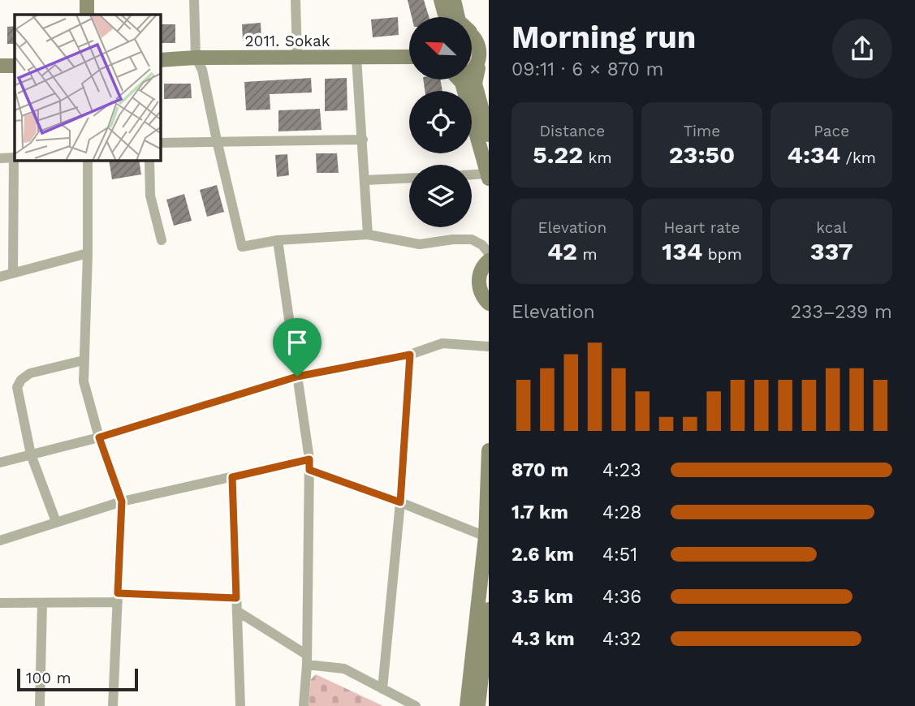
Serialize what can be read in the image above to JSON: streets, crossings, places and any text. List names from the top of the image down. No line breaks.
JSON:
{"streets":{"main road":["2011. Sokak"]},"scale_bar":"100 m","north":"top left","page":{"heading":["Morning run","09:11 · 6 × 870 m"],"stats":[["Distance","5.22 km"],["Time","23:50"],["Pace","4:34 /km"],["Elevation","42 m"],["Heart rate","134 bpm"],["kcal","337"]],"chart":["Elevation","233–239 m"],"list":[{"name":"870 m","note":"4:23"},{"name":"1.7 km","note":"4:28"},{"name":"2.6 km","note":"4:51"},{"name":"3.5 km","note":"4:36"},{"name":"4.3 km","note":"4:32"}],"scale":"100 m"}}
